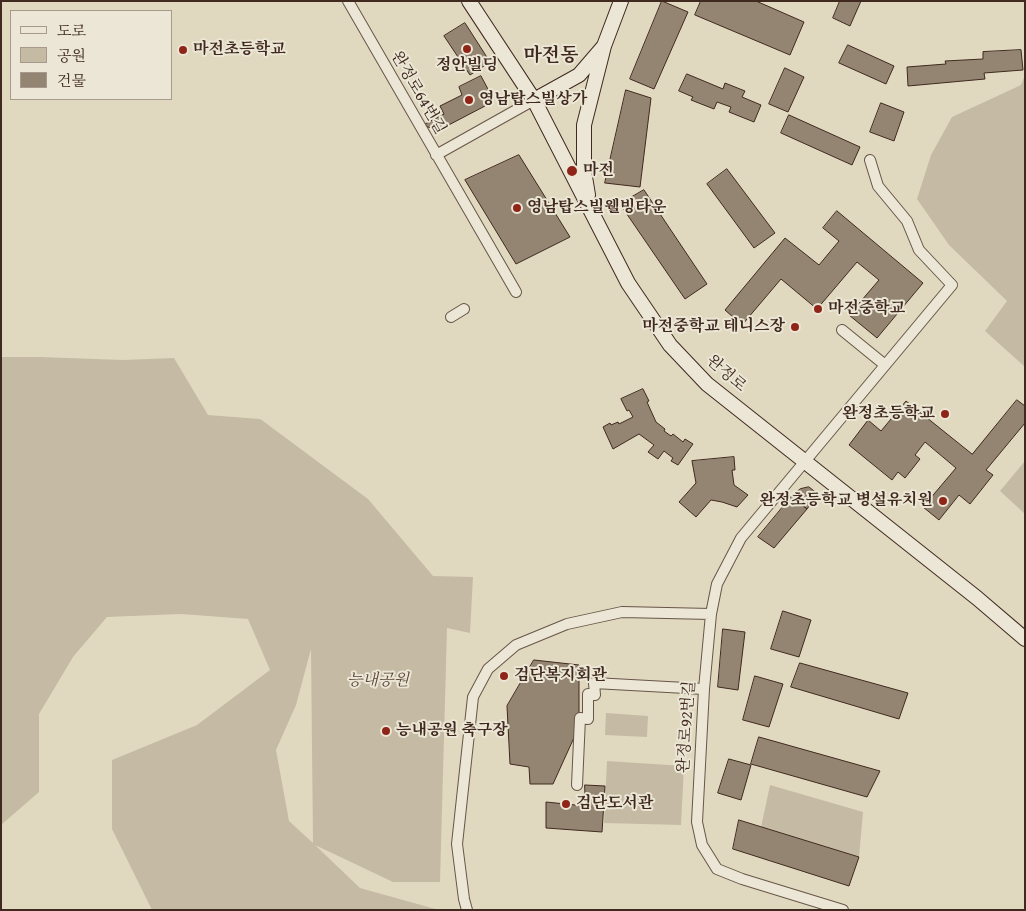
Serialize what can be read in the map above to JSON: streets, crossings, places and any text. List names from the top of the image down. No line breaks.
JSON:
{"streets":{"main road":["완정로"],"street":["완정로64번길","완정로92번길"]},"crossings":[["완정로64번길","완정로"],["완정로","완정로92번길"]],"districts":["마전동"],"parks":["능내공원"],"places":["정안빌딩","마전초등학교","영남탑스빌상가","마전","영남탑스빌웰빙타운","마전중학교","마전중학교 테니스장","완정초등학교","완정초등학교 병설유치원","검단복지회관","능내공원 축구장","검단도서관"],"legend":["도로","공원","건물"]}
